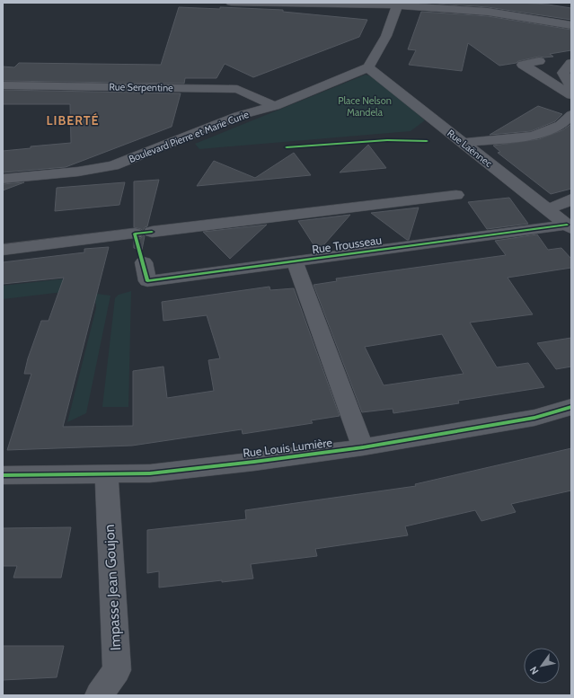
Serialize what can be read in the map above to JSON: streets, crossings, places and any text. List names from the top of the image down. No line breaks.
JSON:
{"streets":{"street":["Rue Serpentine","Boulevard Pierre et Marie Curie","Rue Laënnec","Rue Trousseau","Rue Louis Lumière","Impasse Jean Goujon"]},"crossings":[["Rue Serpentine","Boulevard Pierre et Marie Curie"],["Boulevard Pierre et Marie Curie","Rue Laënnec"],["Rue Laënnec","Rue Trousseau"],["Rue Louis Lumière","Impasse Jean Goujon"]],"districts":["LIBERTÉ"],"parks":["Place Nelson Mandela"],"north":"bottom left"}
